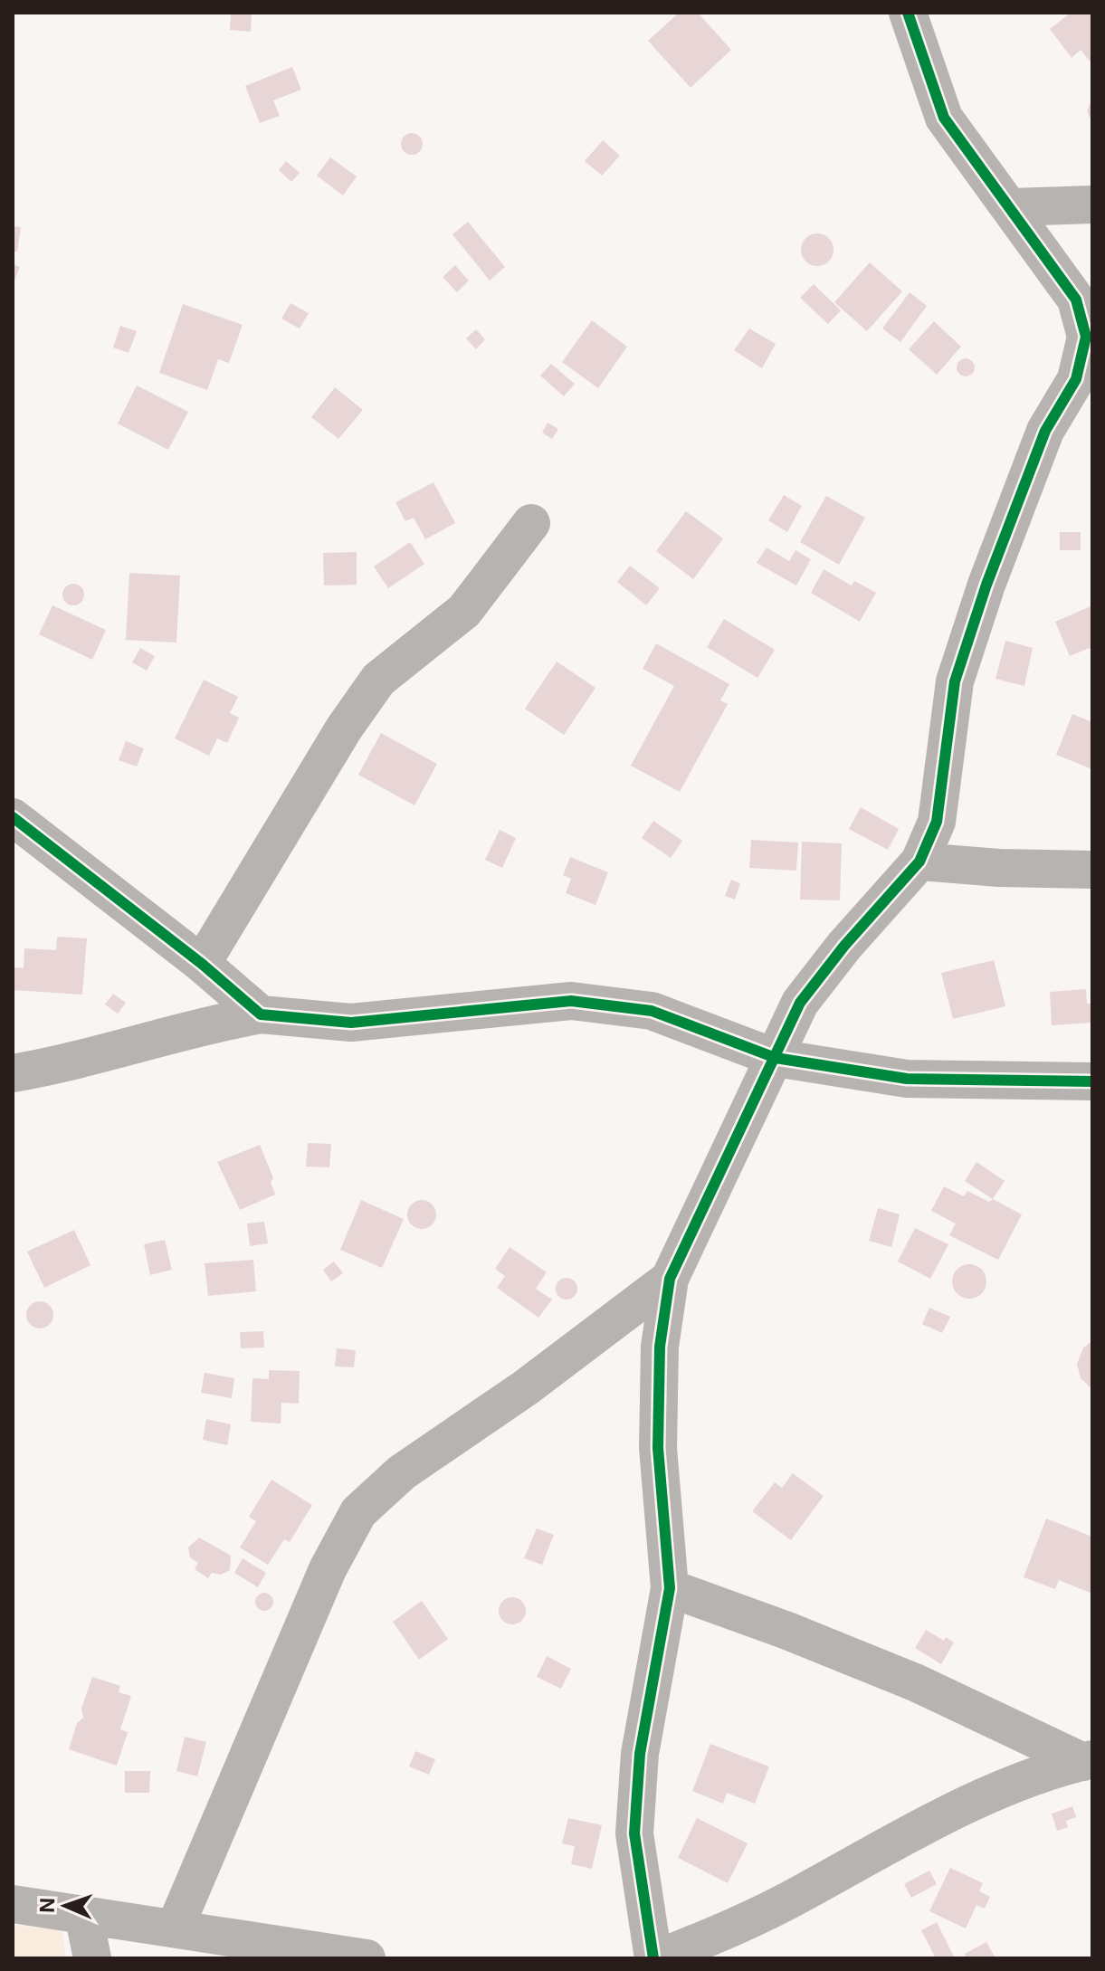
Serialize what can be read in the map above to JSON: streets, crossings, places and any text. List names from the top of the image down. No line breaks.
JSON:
{"north":"left"}
